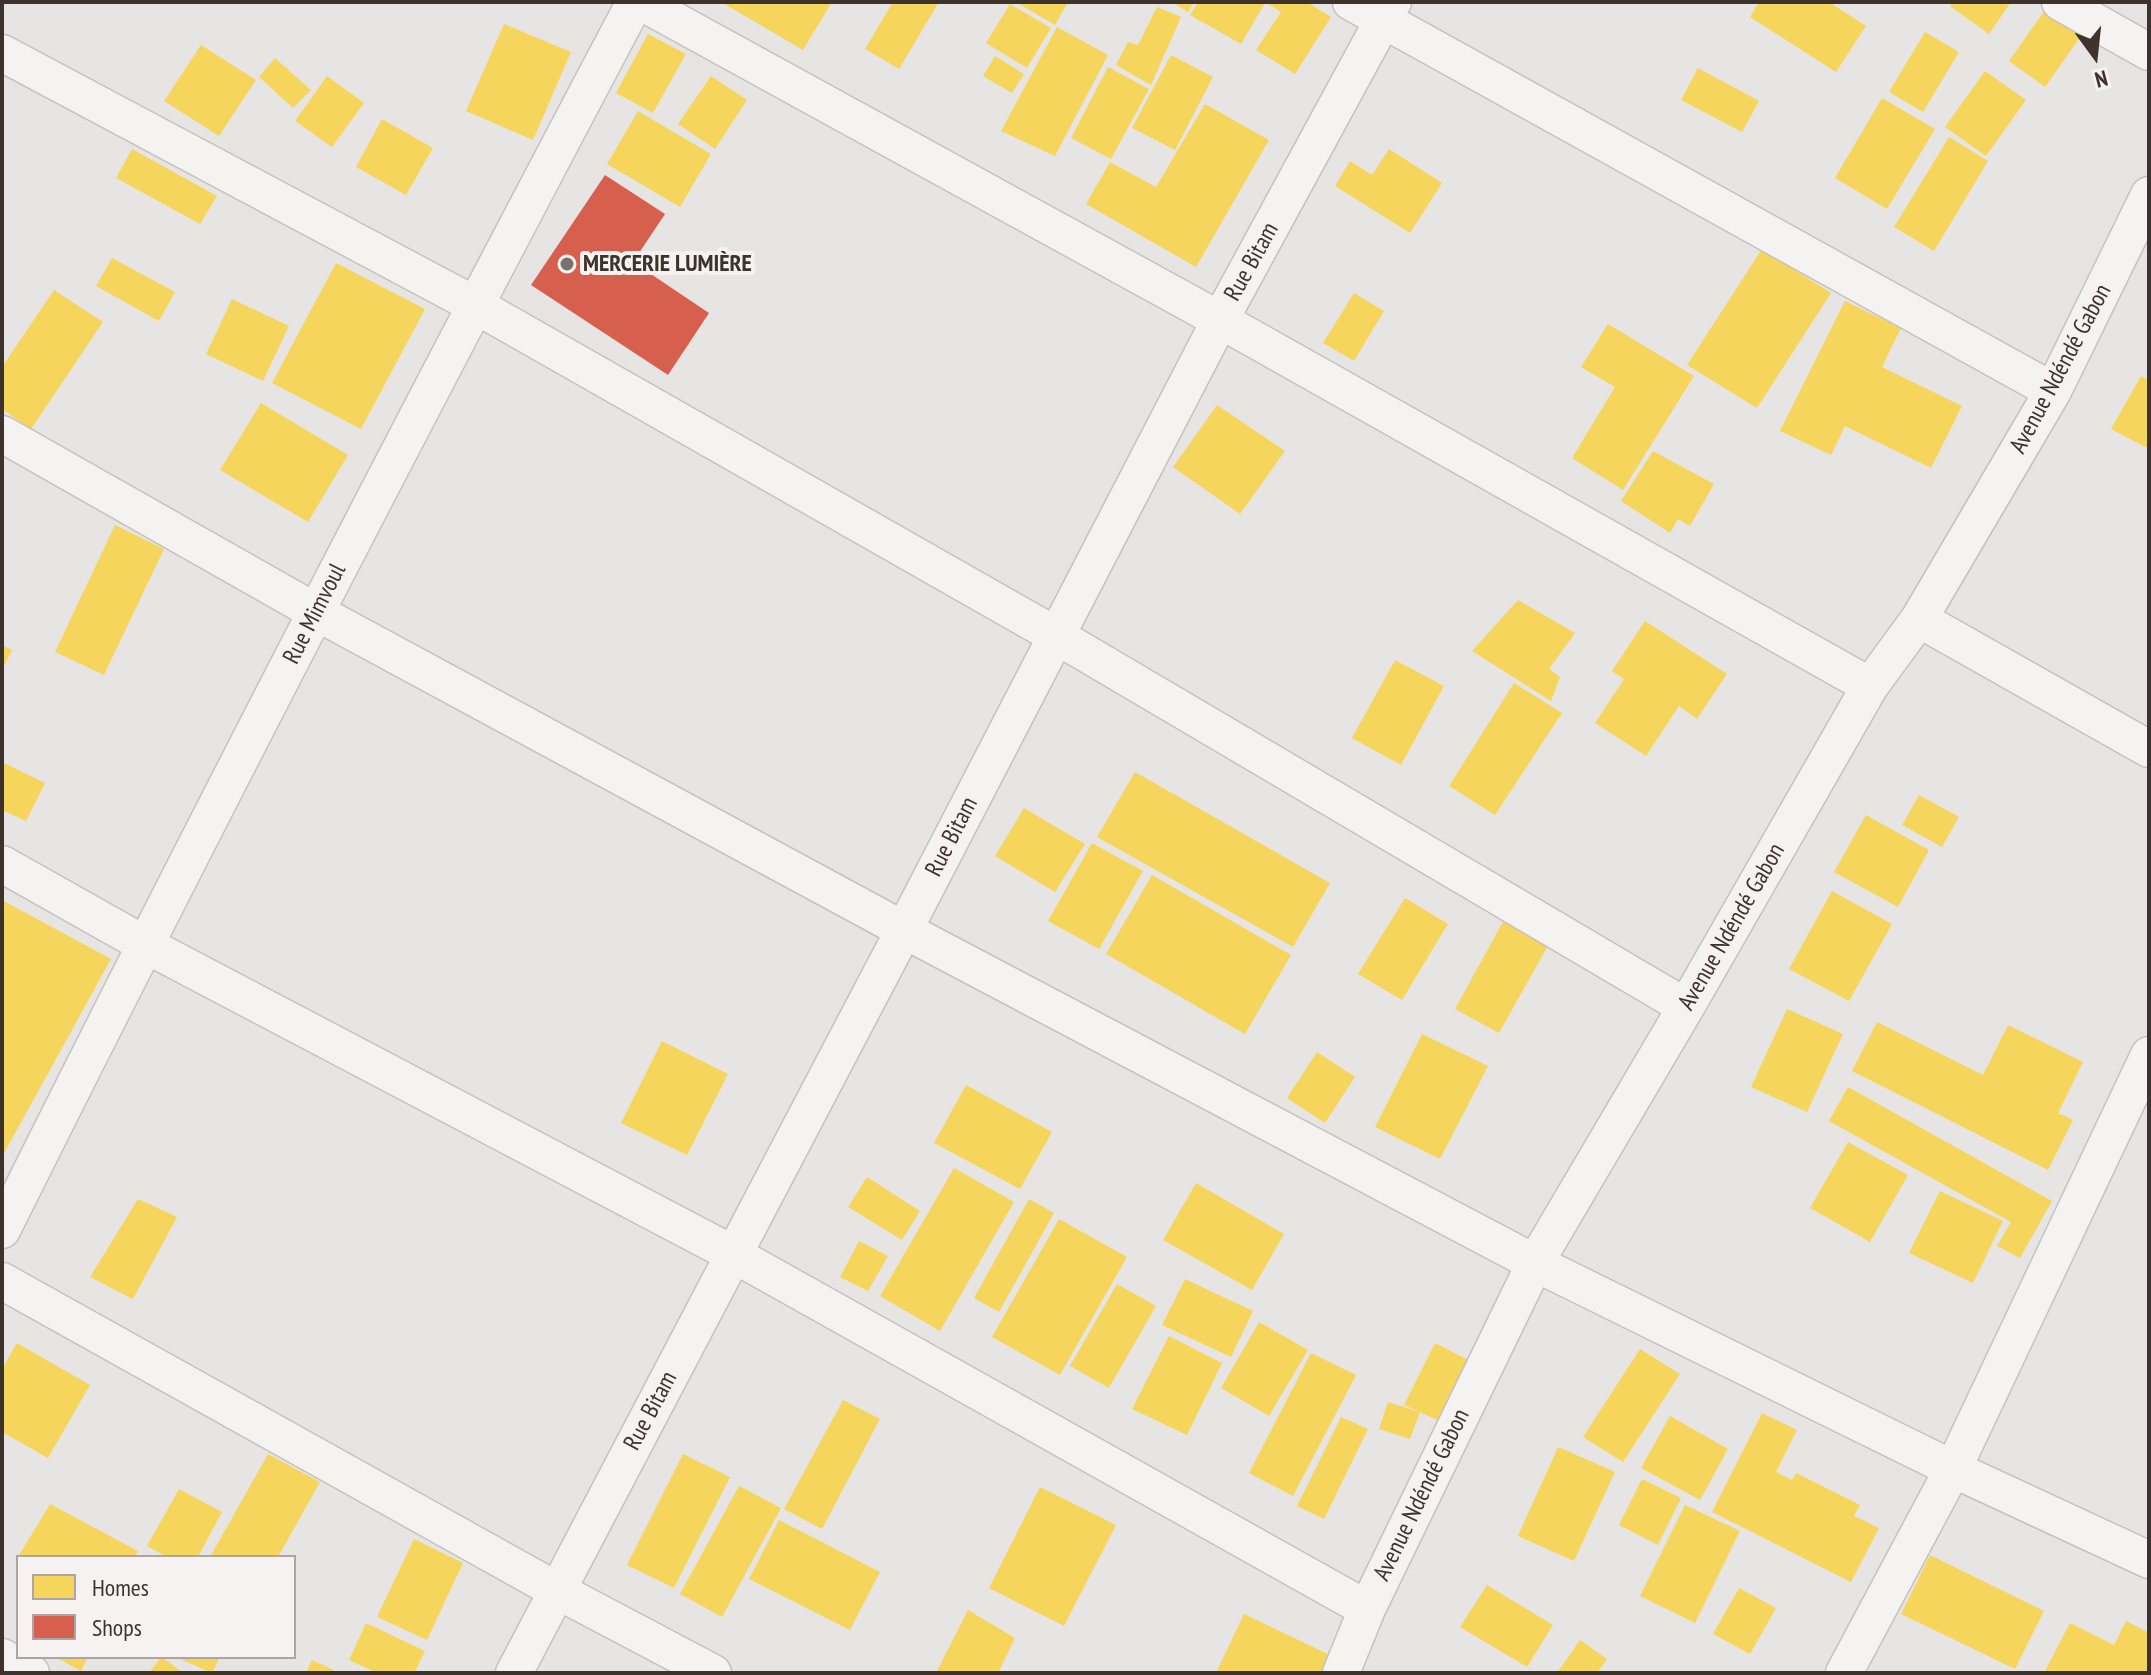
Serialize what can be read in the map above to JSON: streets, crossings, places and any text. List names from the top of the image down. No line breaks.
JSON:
{"streets":{"street":["Rue Bitam","Avenue Ndéndé Gabon","Rue Mimvoul"]},"places":["MERCERIE LUMIÈRE"],"legend":["Homes","Shops"],"north":"bottom"}
